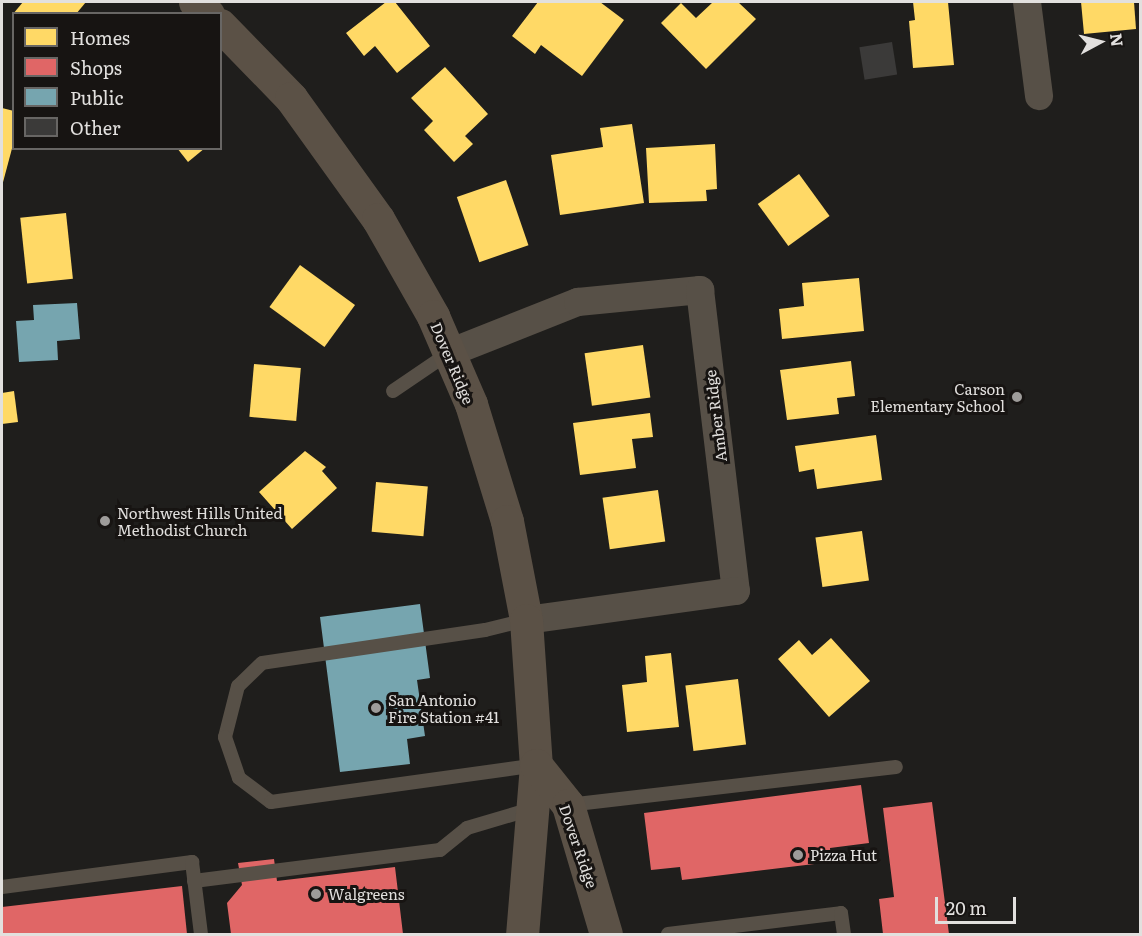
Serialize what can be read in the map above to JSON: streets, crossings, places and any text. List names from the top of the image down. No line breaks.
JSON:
{"streets":{"street":["Dover Ridge","Amber Ridge"]},"crossings":[["Dover Ridge","Amber Ridge"]],"places":["Carson Elementary School","Northwest Hills United Methodist Church","San Antonio Fire Station #41","Pizza Hut","Walgreens"],"legend":["Homes","Shops","Public","Other"],"scale_bar":"20 m","north":"right"}
